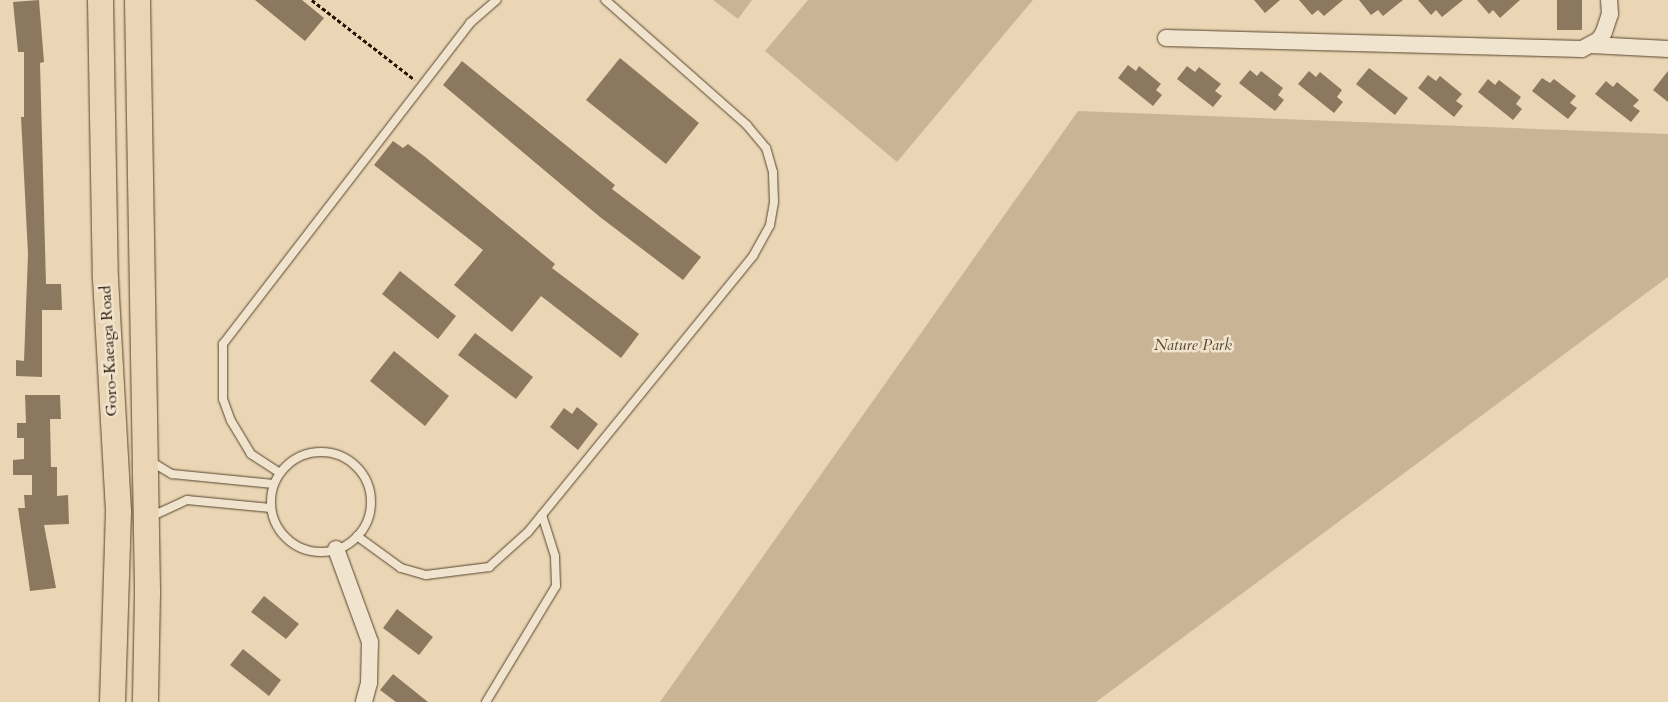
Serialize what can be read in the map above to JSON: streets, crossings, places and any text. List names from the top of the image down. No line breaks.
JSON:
{"streets":{"main road":["Goro-Kaeaga Road"]},"parks":["Nature Park"]}
